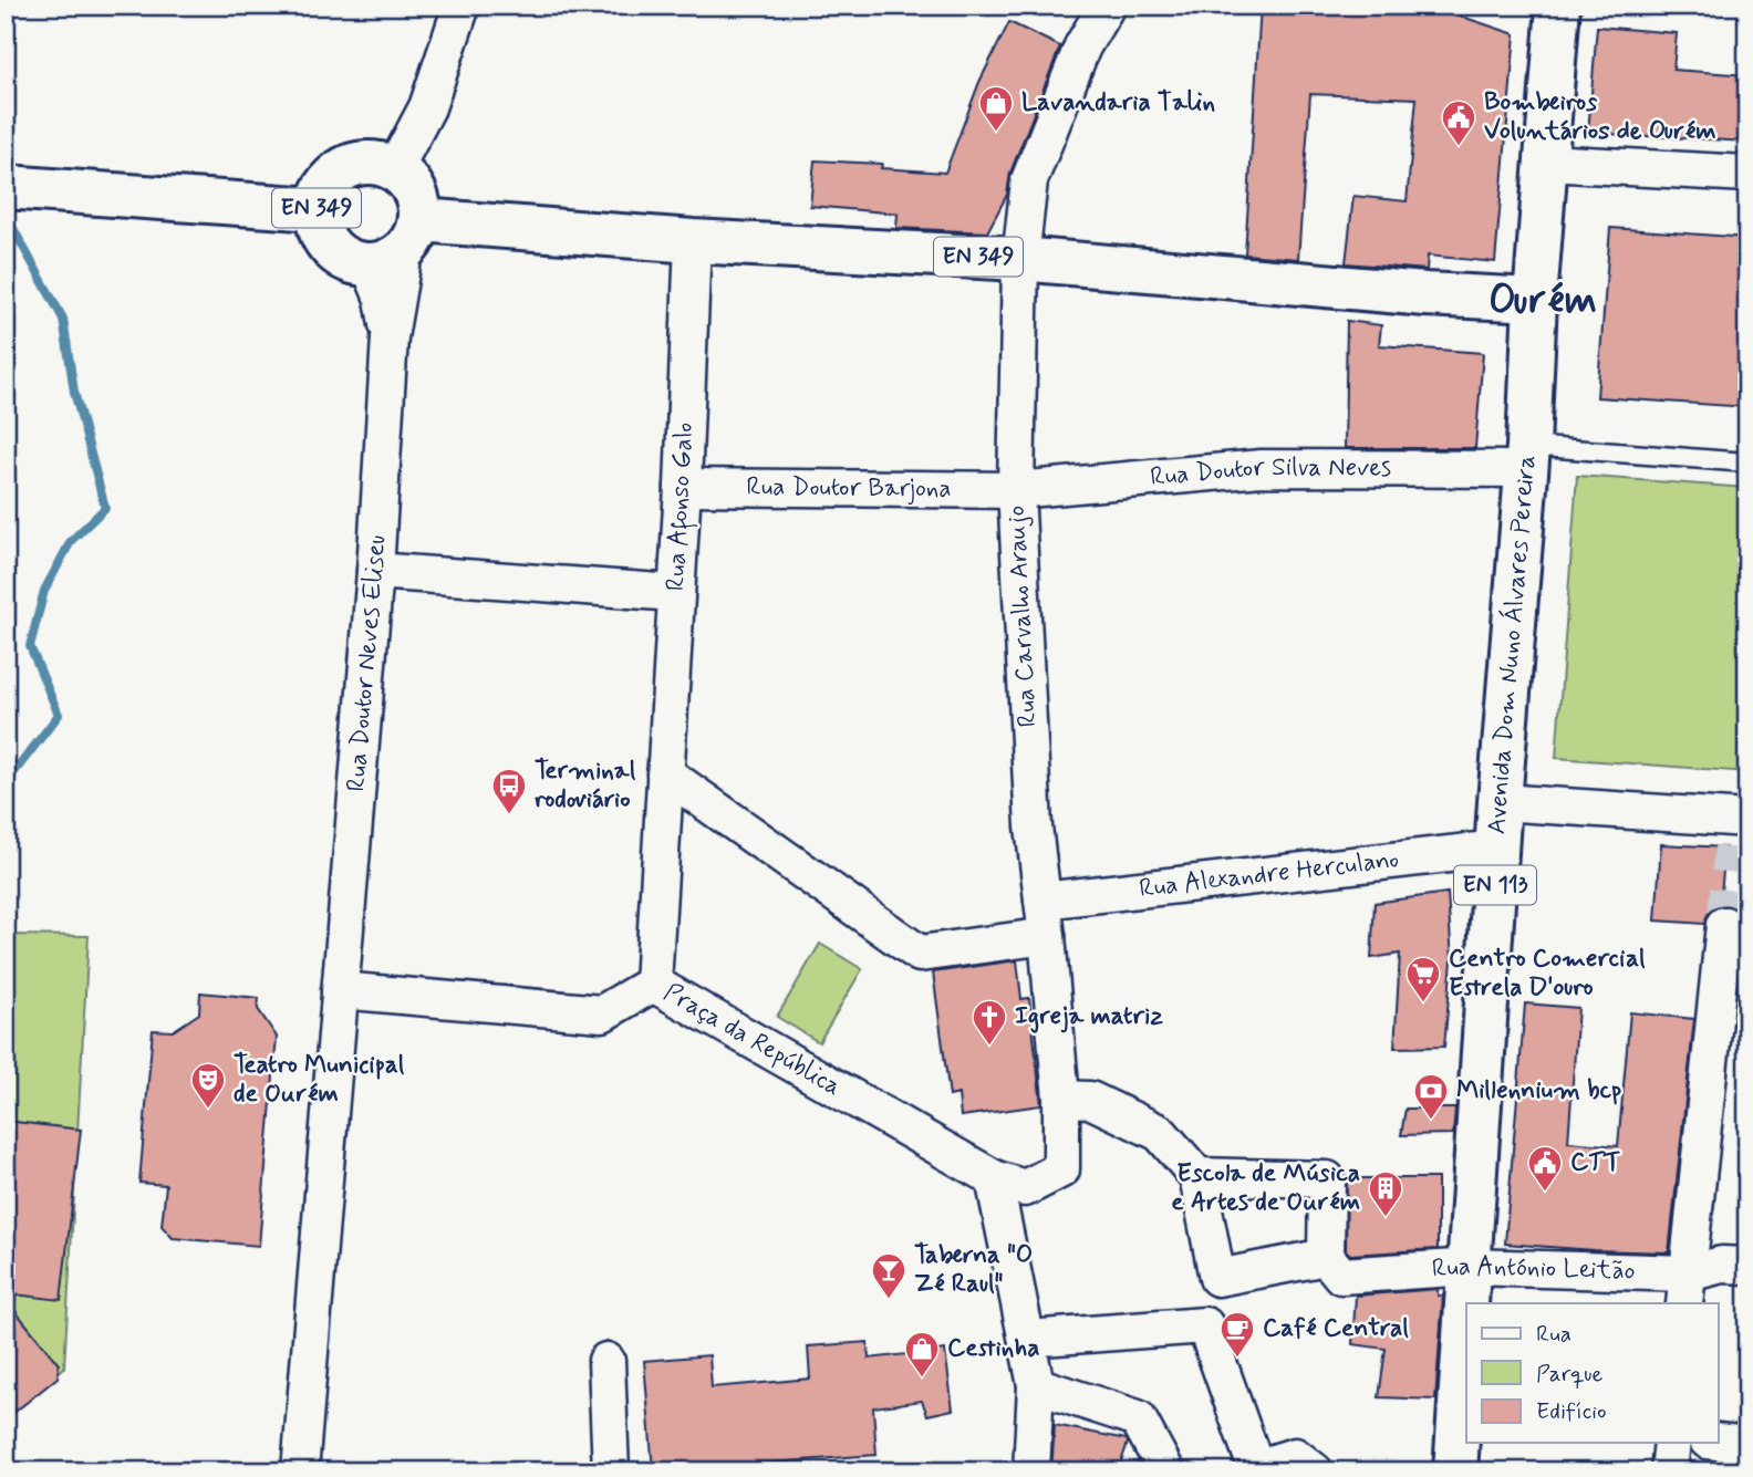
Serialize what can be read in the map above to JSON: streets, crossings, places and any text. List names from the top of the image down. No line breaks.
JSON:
{"streets":{"main road":["EN 349","Avenida Dom Nuno Álvares Pereira","EN 113"],"street":["Rua Doutor Silva Neves","Rua Doutor Barjona","Rua Afonso Galo","Rua Carvalho Araujo","Rua Doutor Neves Eliseu","Rua Alexandre Herculano","Praça da República","Rua António Leitão"]},"crossings":[["EN 349","Rua Afonso Galo"],["EN 349","Rua Carvalho Araujo"],["EN 349","Avenida Dom Nuno Álvares Pereira"],["EN 349","Rua Doutor Neves Eliseu"],["Rua Doutor Silva Neves","Rua Doutor Barjona"],["Rua Doutor Silva Neves","Rua Carvalho Araujo"],["Rua Doutor Silva Neves","Avenida Dom Nuno Álvares Pereira"],["Rua Doutor Barjona","Rua Afonso Galo"],["Rua Doutor Barjona","Rua Carvalho Araujo"],["Rua Afonso Galo","Praça da República"],["Rua Carvalho Araujo","Rua Alexandre Herculano"],["Rua Carvalho Araujo","Praça da República"],["Avenida Dom Nuno Álvares Pereira","Rua Alexandre Herculano"],["Avenida Dom Nuno Álvares Pereira","Rua António Leitão"]],"districts":["Ourém"],"places":{"shop":["Lavandaria Talin","Cestinha"],"public building":["Bombeiros Voluntários de Ourém","CTT"],"bus stop":["Terminal rodoviário"],"supermarket":["Centro Comercial Estrela D'ouro"],"church":["Igreja matriz"],"theatre":["Teatro Municipal de Ourém"],"bank":["Millennium bcp"],"building":["Escola de Música e Artes de Ourém"],"bar":["Taberna \"O Zé Raul\""],"cafe":["Café Central"]},"legend":["Rua","Parque","Edifício"]}
